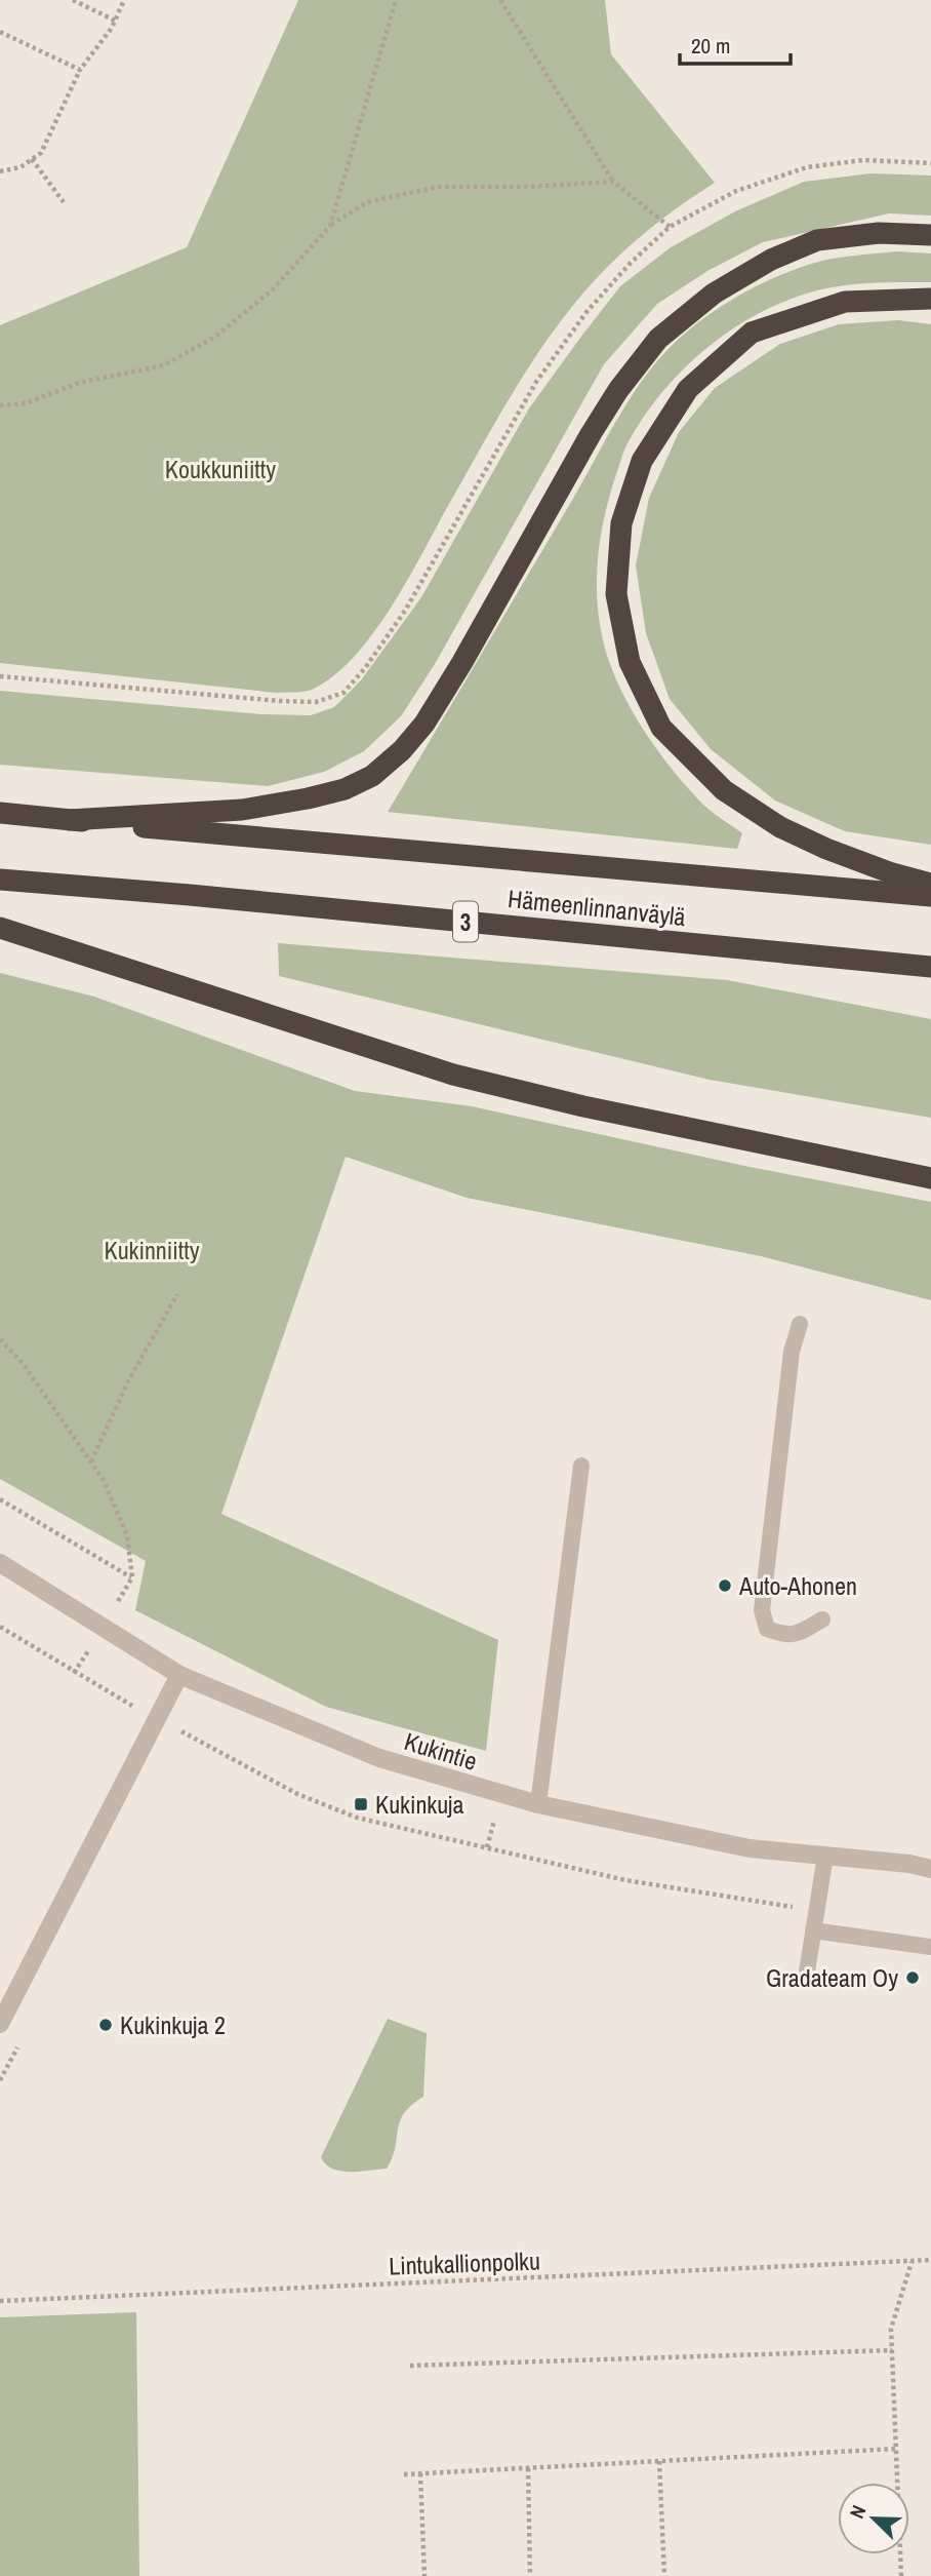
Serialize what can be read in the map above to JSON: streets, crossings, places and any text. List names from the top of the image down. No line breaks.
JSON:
{"streets":{"highway":["Hämeenlinnanväylä","3"],"street":["Kukintie"],"path":["Lintukallionpolku"]},"parks":["Koukkuniitty","Kukinniitty"],"places":{"other":["Auto-Ahonen","Gradateam Oy","Kukinkuja 2"],"transit":["Kukinkuja"]},"scale_bar":"20 m","north":"top left"}
